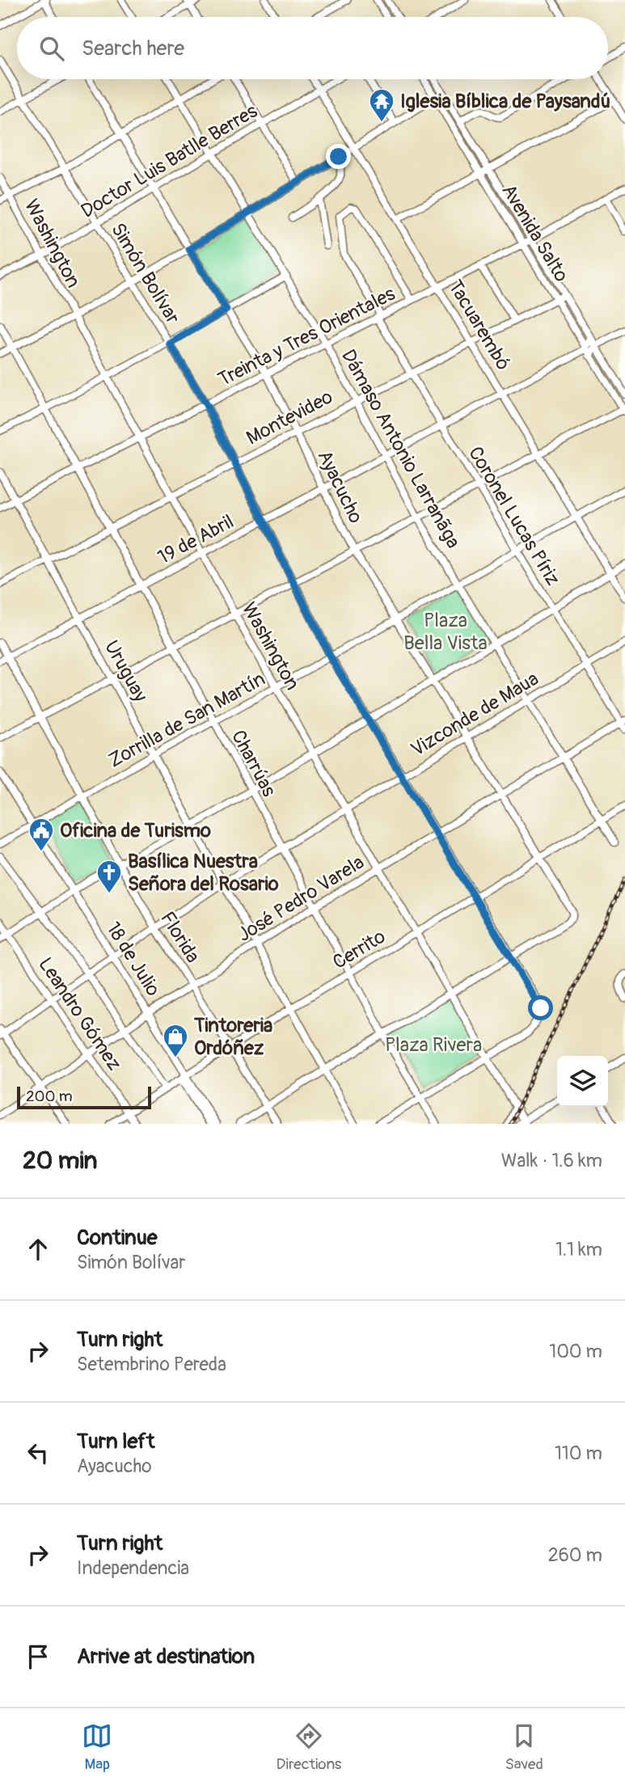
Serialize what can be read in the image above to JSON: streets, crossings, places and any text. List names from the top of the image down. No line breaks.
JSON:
{"streets":{"street":["Doctor Luis Batlle Berres","Avenida Salto","Washington","Simón Bolívar","Tacuarembó","Treinta y Tres Orientales","Montevideo","Dámaso Antonio Larranãga","Ayacucho","Coronel Lucas Píriz","19 de Abril","Uruguay","Vizconde de Maua","Zorrilla de San Martín","Charrúas","José Pedro Varela","Florida","Cerrito","18 de Julio","Leandro Gómez"]},"crossings":[["Doctor Luis Batlle Berres","Washington"],["Doctor Luis Batlle Berres","Simón Bolívar"],["Doctor Luis Batlle Berres","Tacuarembó"],["Doctor Luis Batlle Berres","Dámaso Antonio Larranãga"],["Doctor Luis Batlle Berres","Ayacucho"],["Avenida Salto","Treinta y Tres Orientales"],["Avenida Salto","Montevideo"],["Avenida Salto","19 de Abril"],["Washington","Simón Bolívar"],["Washington","Treinta y Tres Orientales"],["Washington","Montevideo"],["Washington","19 de Abril"],["Washington","Vizconde de Maua"],["Washington","Zorrilla de San Martín"],["Washington","José Pedro Varela"],["Washington","Cerrito"],["Simón Bolívar","Treinta y Tres Orientales"],["Simón Bolívar","Montevideo"],["Simón Bolívar","Ayacucho"],["Simón Bolívar","19 de Abril"],["Simón Bolívar","Vizconde de Maua"],["Simón Bolívar","Zorrilla de San Martín"],["Simón Bolívar","José Pedro Varela"],["Simón Bolívar","Cerrito"],["Tacuarembó","Treinta y Tres Orientales"],["Tacuarembó","Montevideo"],["Tacuarembó","19 de Abril"],["Tacuarembó","Zorrilla de San Martín"],["Treinta y Tres Orientales","Dámaso Antonio Larranãga"],["Treinta y Tres Orientales","Ayacucho"],["Treinta y Tres Orientales","Coronel Lucas Píriz"],["Treinta y Tres Orientales","Uruguay"],["Treinta y Tres Orientales","Charrúas"],["Montevideo","Dámaso Antonio Larranãga"],["Montevideo","Ayacucho"],["Montevideo","Coronel Lucas Píriz"],["Montevideo","Uruguay"],["Montevideo","Charrúas"],["Dámaso Antonio Larranãga","19 de Abril"],["Dámaso Antonio Larranãga","Vizconde de Maua"],["Dámaso Antonio Larranãga","Zorrilla de San Martín"],["Dámaso Antonio Larranãga","José Pedro Varela"],["Dámaso Antonio Larranãga","Cerrito"],["Ayacucho","19 de Abril"],["Ayacucho","Vizconde de Maua"],["Ayacucho","Zorrilla de San Martín"],["Ayacucho","José Pedro Varela"],["Ayacucho","Cerrito"],["Coronel Lucas Píriz","19 de Abril"],["Coronel Lucas Píriz","Vizconde de Maua"],["Coronel Lucas Píriz","Zorrilla de San Martín"],["Coronel Lucas Píriz","José Pedro Varela"],["19 de Abril","Uruguay"],["19 de Abril","Charrúas"],["19 de Abril","Florida"],["Uruguay","Vizconde de Maua"],["Uruguay","Zorrilla de San Martín"],["Uruguay","José Pedro Varela"],["Uruguay","Cerrito"],["Vizconde de Maua","Charrúas"],["Vizconde de Maua","Florida"],["Vizconde de Maua","18 de Julio"],["Vizconde de Maua","Leandro Gómez"],["Zorrilla de San Martín","Charrúas"],["Zorrilla de San Martín","Florida"],["Zorrilla de San Martín","18 de Julio"],["Charrúas","José Pedro Varela"],["Charrúas","Cerrito"],["José Pedro Varela","Florida"],["José Pedro Varela","18 de Julio"],["José Pedro Varela","Leandro Gómez"],["Florida","Cerrito"],["Cerrito","18 de Julio"],["Cerrito","Leandro Gómez"]],"parks":["Plaza Bella Vista","Plaza Rivera"],"places":{"temple":["Iglesia Bíblica de Paysandú"],"public building":["Oficina de Turismo"],"church":["Basílica Nuestra Señora del Rosario"],"shop":["Tintoreria Ordóñez"]},"scale_bar":"200 m","page":{"search":"Search here","scale":"200 m","heading":["20 min","Walk · 1.6 km"],"list":[["Continue","Simón Bolívar","1.1 km"],["Turn right","Setembrino Pereda","100 m"],["Turn left","Ayacucho","110 m"],["Turn right","Independencia","260 m"],"Arrive at destination"],"nav":["Map","Directions","Saved"]}}
